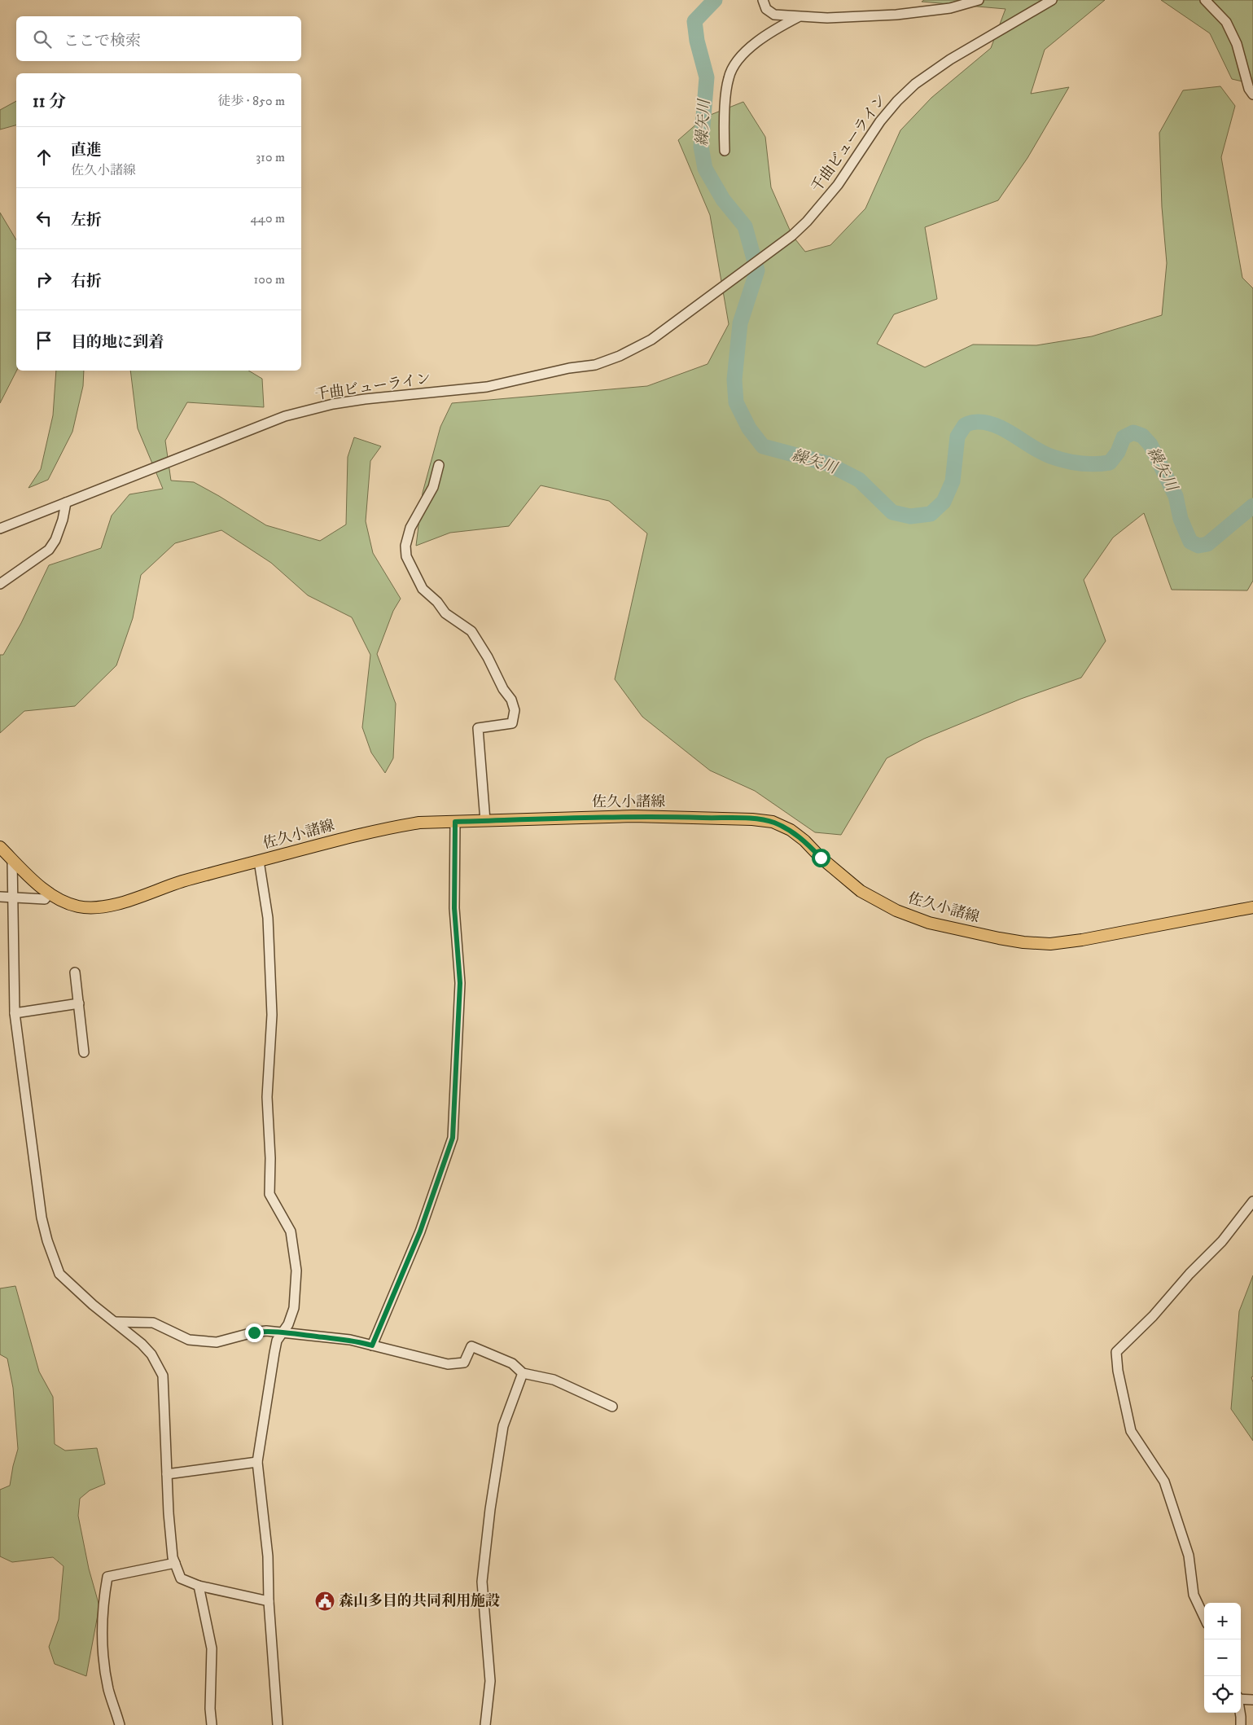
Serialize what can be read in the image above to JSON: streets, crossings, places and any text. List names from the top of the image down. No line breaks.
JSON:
{"streets":{"main road":["佐久小諸線"],"street":["千曲ビューライン"]},"water":["繰矢川"],"places":{"public building":["森山多目的共同利用施設"]},"page":{"search":"ここで検索","heading":["11 分","徒歩 · 850 m"],"list":[["直進","佐久小諸線","310 m"],["左折","440 m"],["右折","100 m"],"目的地に到着"],"map_buttons":["+","−"]}}
